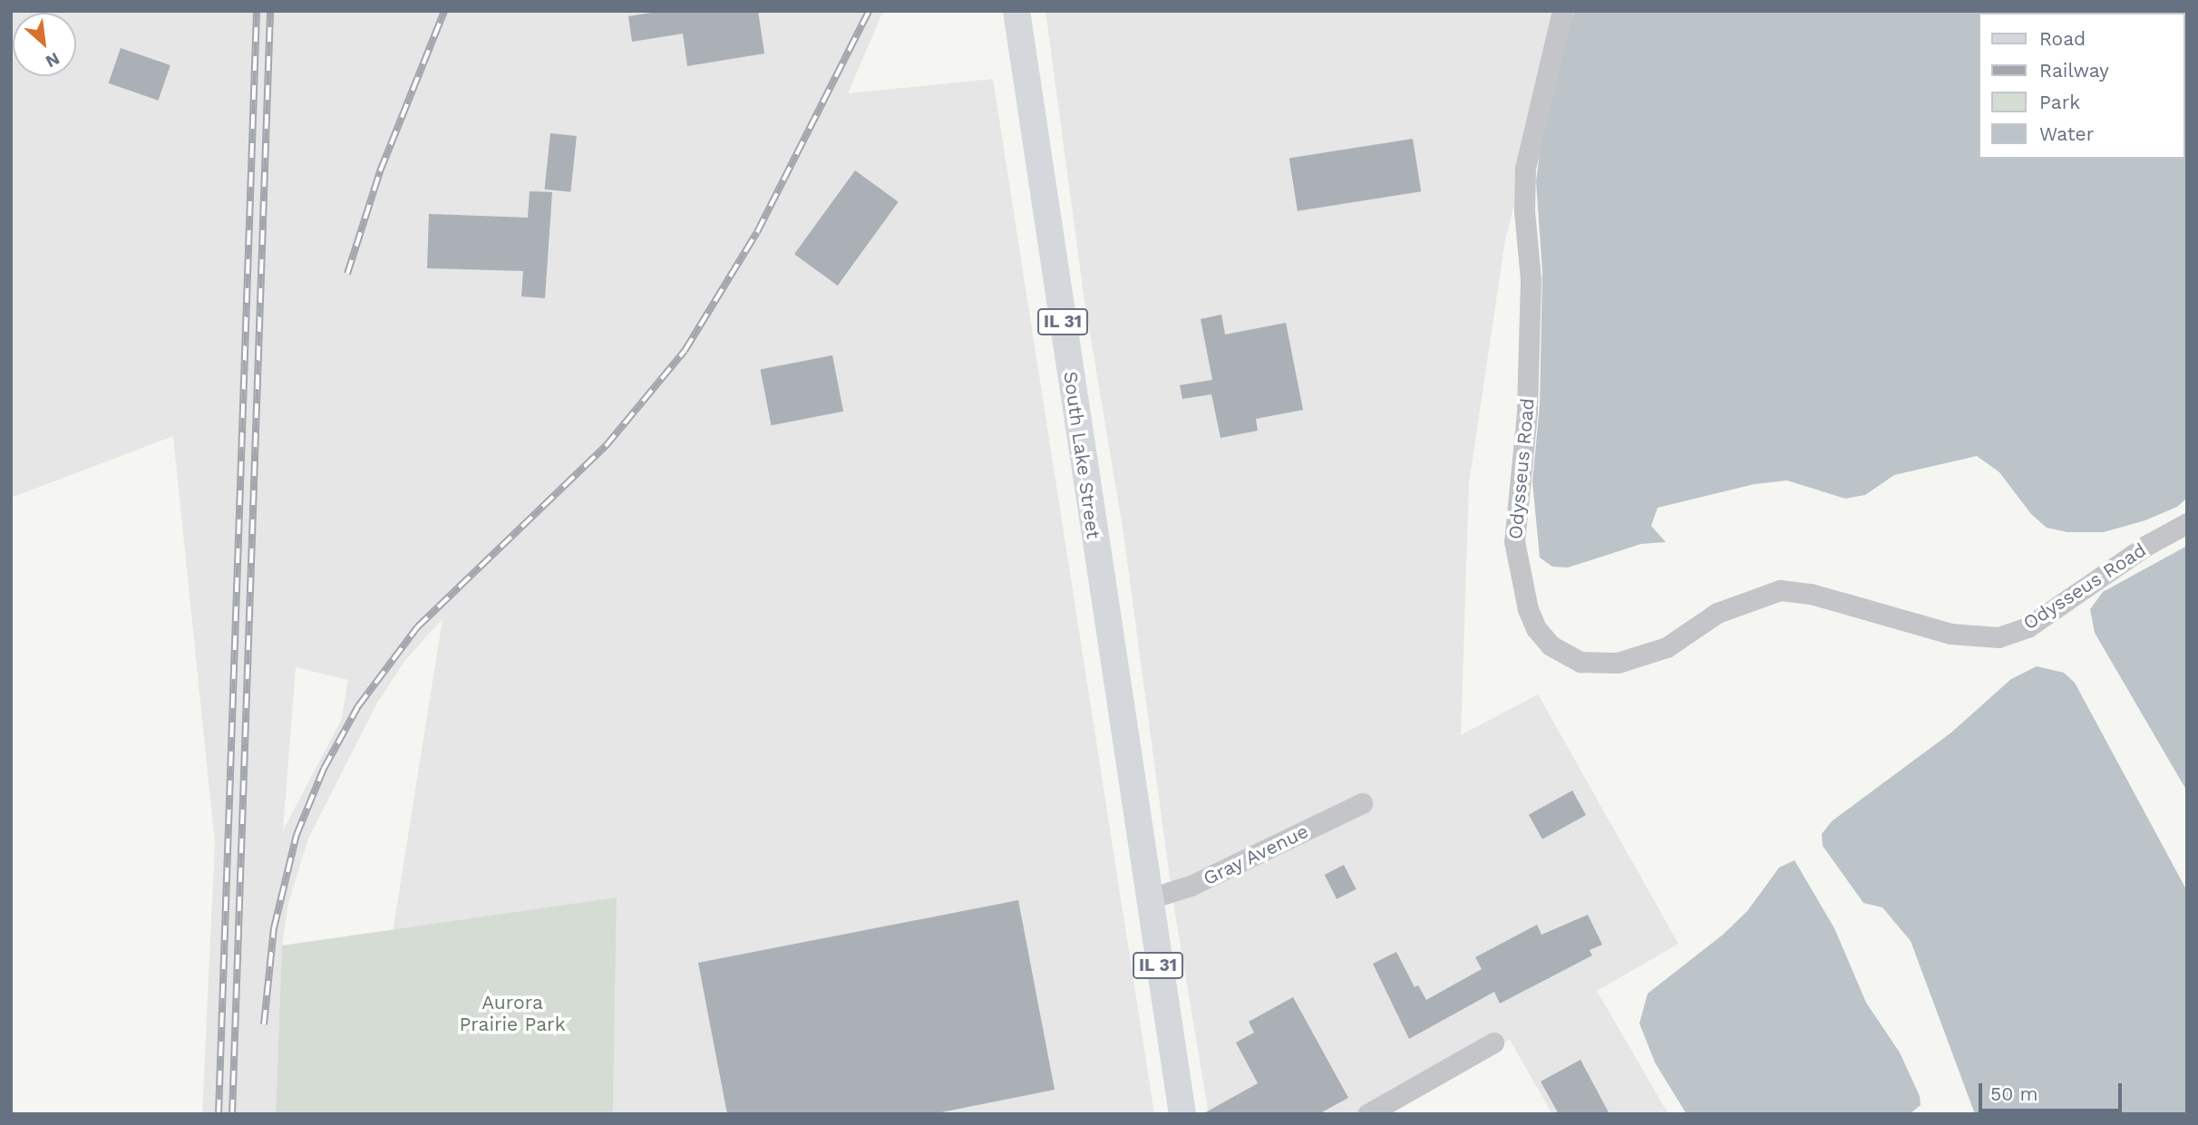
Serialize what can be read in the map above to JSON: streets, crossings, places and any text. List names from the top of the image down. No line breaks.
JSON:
{"streets":{"main road":["IL 31","South Lake Street"],"street":["Odysseus Road","Gray Avenue"]},"crossings":[["IL 31","South Lake Street"],["IL 31","Gray Avenue"],["South Lake Street","Gray Avenue"]],"parks":["Aurora Prairie Park"],"legend":["Road","Railway","Park","Water"],"scale_bar":"50 m","north":"bottom right"}
